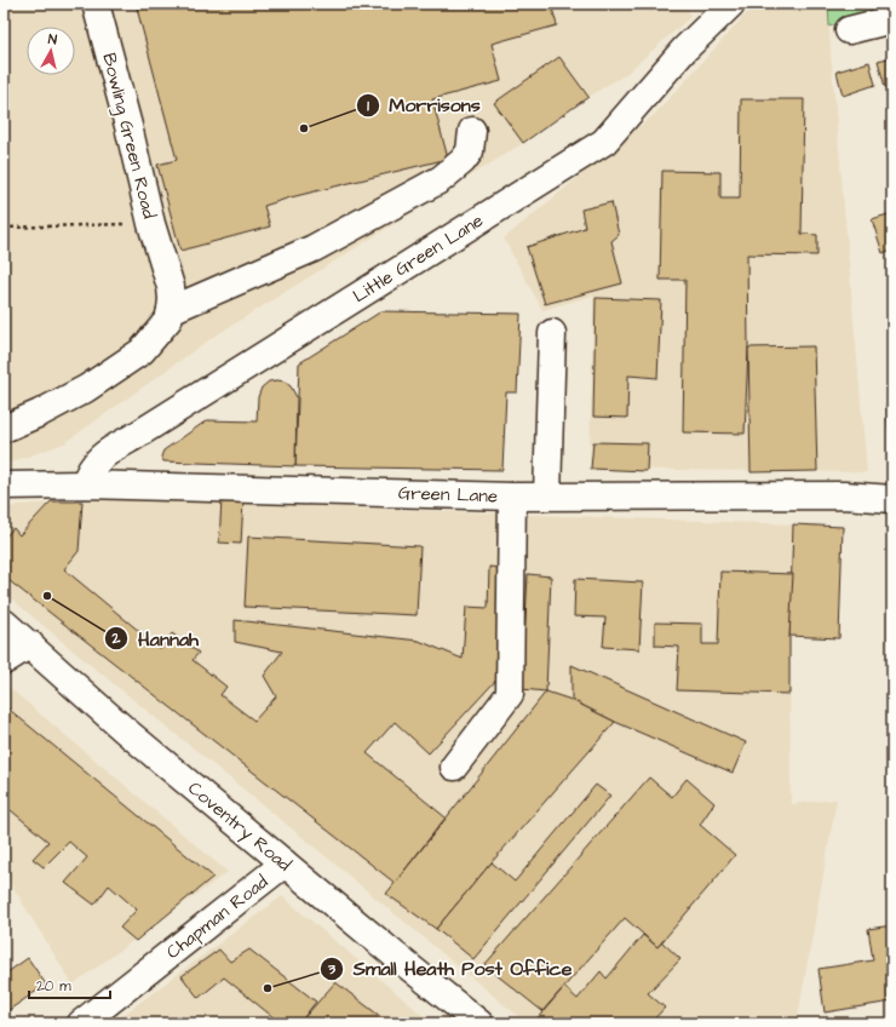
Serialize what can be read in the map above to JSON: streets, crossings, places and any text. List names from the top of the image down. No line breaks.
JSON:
{"streets":{"street":["Bowling Green Road","Little Green Lane","Green Lane","Coventry Road","Chapman Road"]},"crossings":[["Little Green Lane","Green Lane"],["Coventry Road","Chapman Road"]],"places":["Morrisons","Hannah","Small Heath Post Office"],"scale_bar":"20 m","north":"top"}
